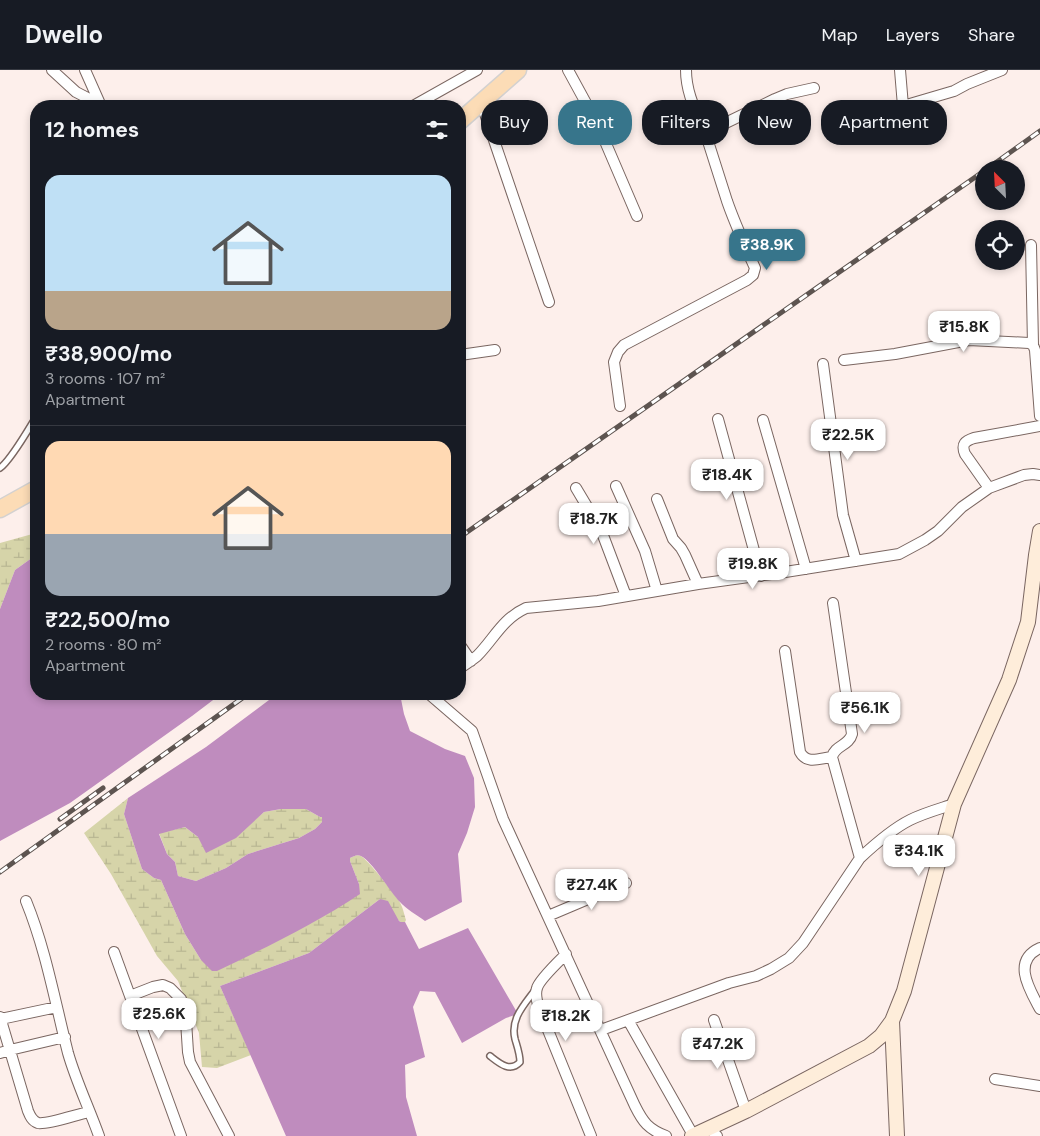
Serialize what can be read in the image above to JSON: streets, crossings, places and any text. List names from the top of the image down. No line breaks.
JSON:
{"north":"top left","page":{"header":"Dwello","nav":["Map","Layers","Share"],"chip":["Buy","Rent","Filters","New","Apartment"],"heading":"12 homes","list":[{"name":"₹38,900/mo","note":"3 rooms · 107 m² · Apartment"},{"name":"₹22,500/mo","note":"2 rooms · 80 m² · Apartment"}],"price":["₹38.9K","₹15.8K","₹22.5K","₹18.4K","₹18.7K","₹19.8K","₹56.1K","₹34.1K","₹27.4K","₹25.6K","₹18.2K","₹47.2K"]}}
